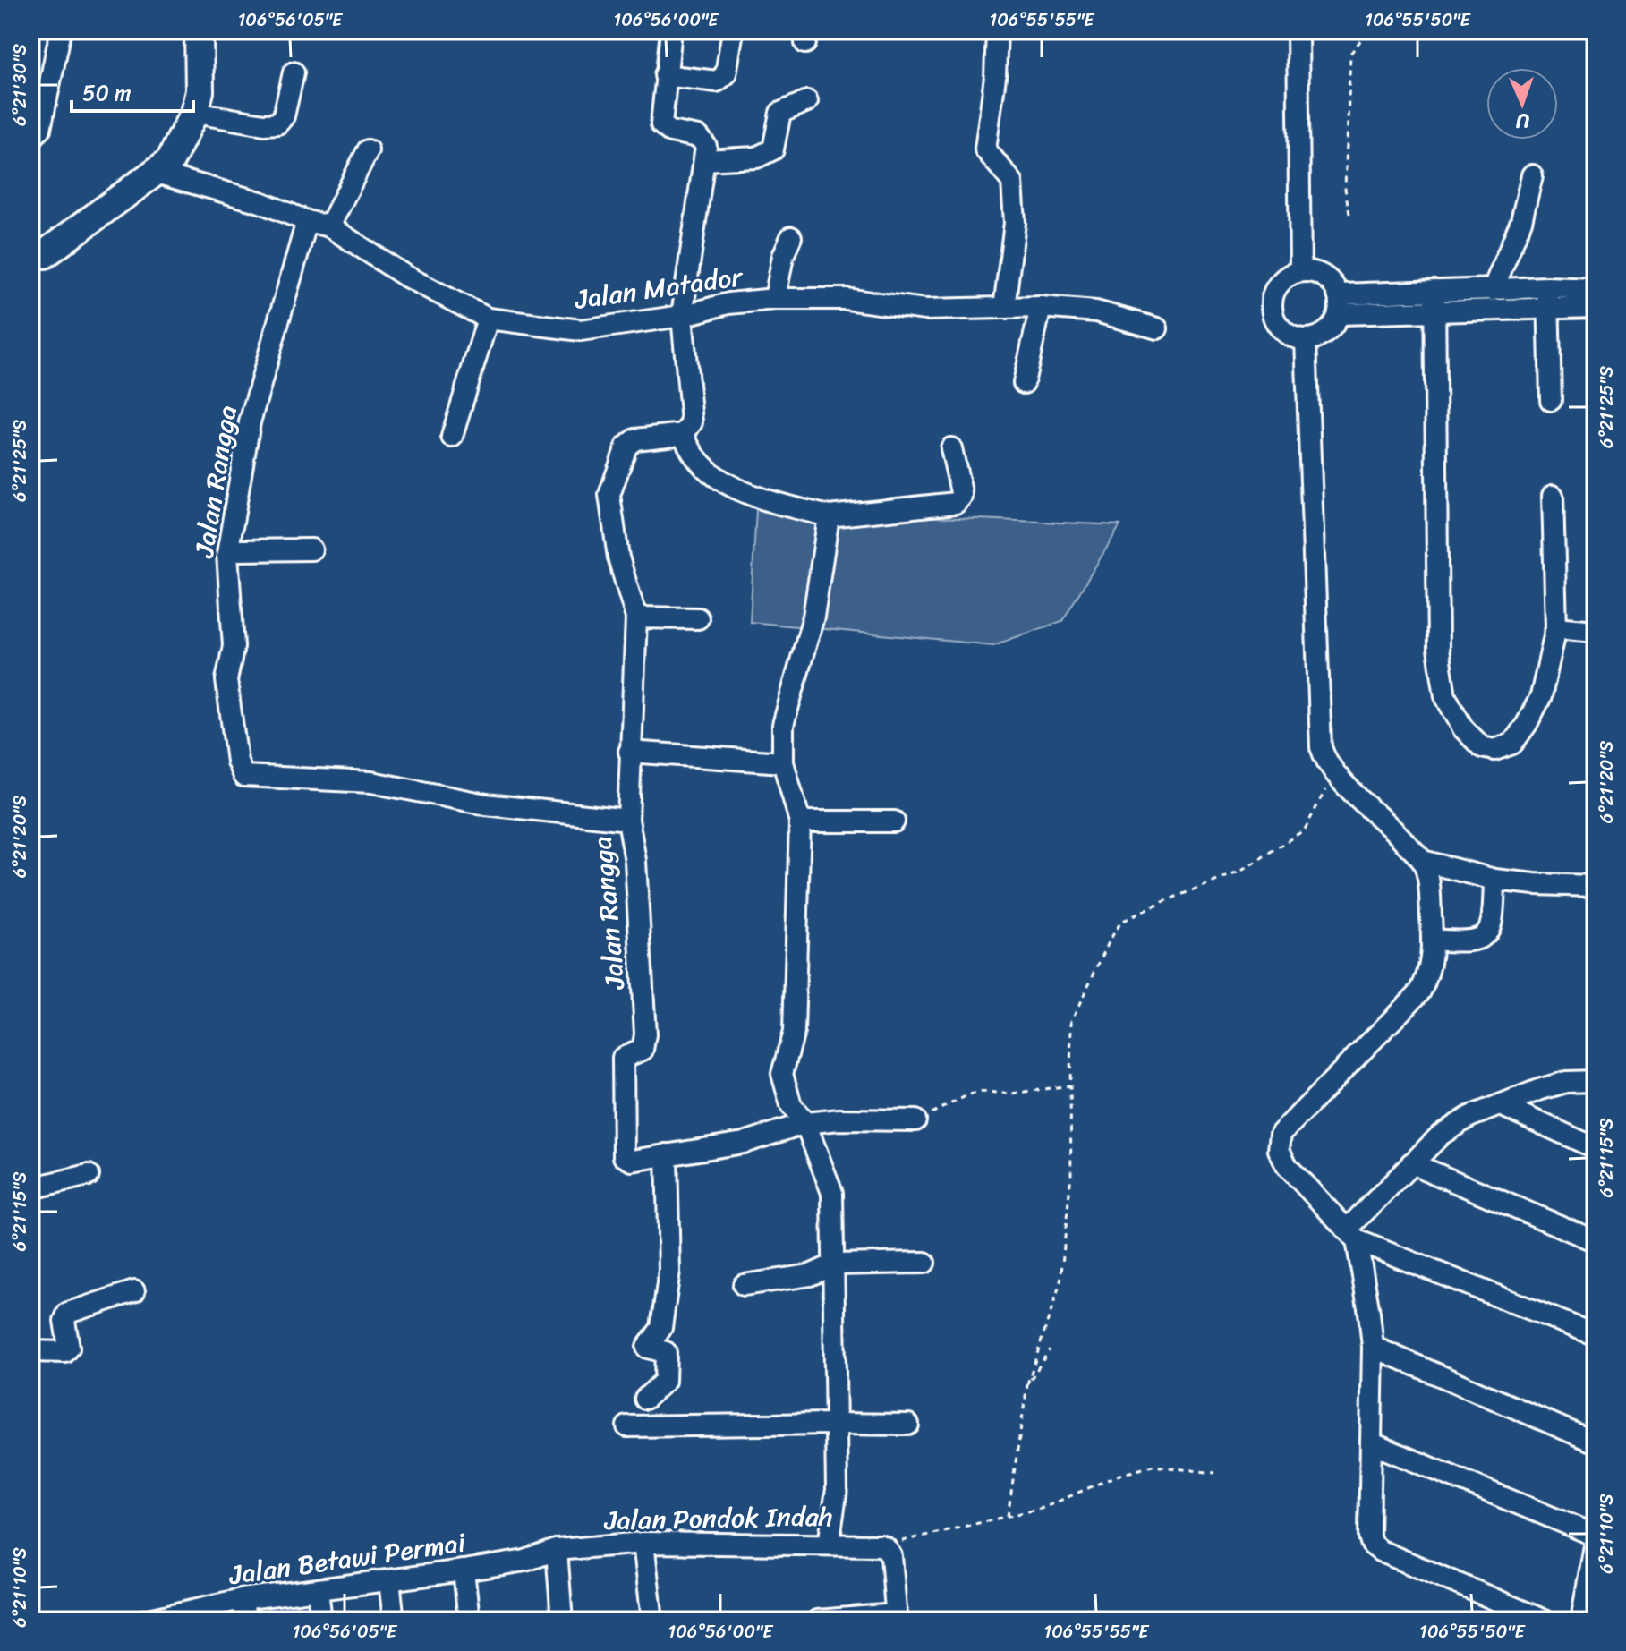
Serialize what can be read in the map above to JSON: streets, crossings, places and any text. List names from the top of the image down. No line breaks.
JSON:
{"streets":{"street":["Jalan Matador","Jalan Rangga","Jalan Pondok Indah","Jalan Betawi Permai"]},"crossings":[["Jalan Matador","Jalan Rangga"],["Jalan Pondok Indah","Jalan Betawi Permai"]],"scale_bar":"50 m","north":"bottom","coordinates":["106°56'05\"E","106°56'00\"E","106°55'55\"E","106°55'50\"E","6°21'30\"S","6°21'25\"S","6°21'20\"S","6°21'15\"S","6°21'10\"S"]}
